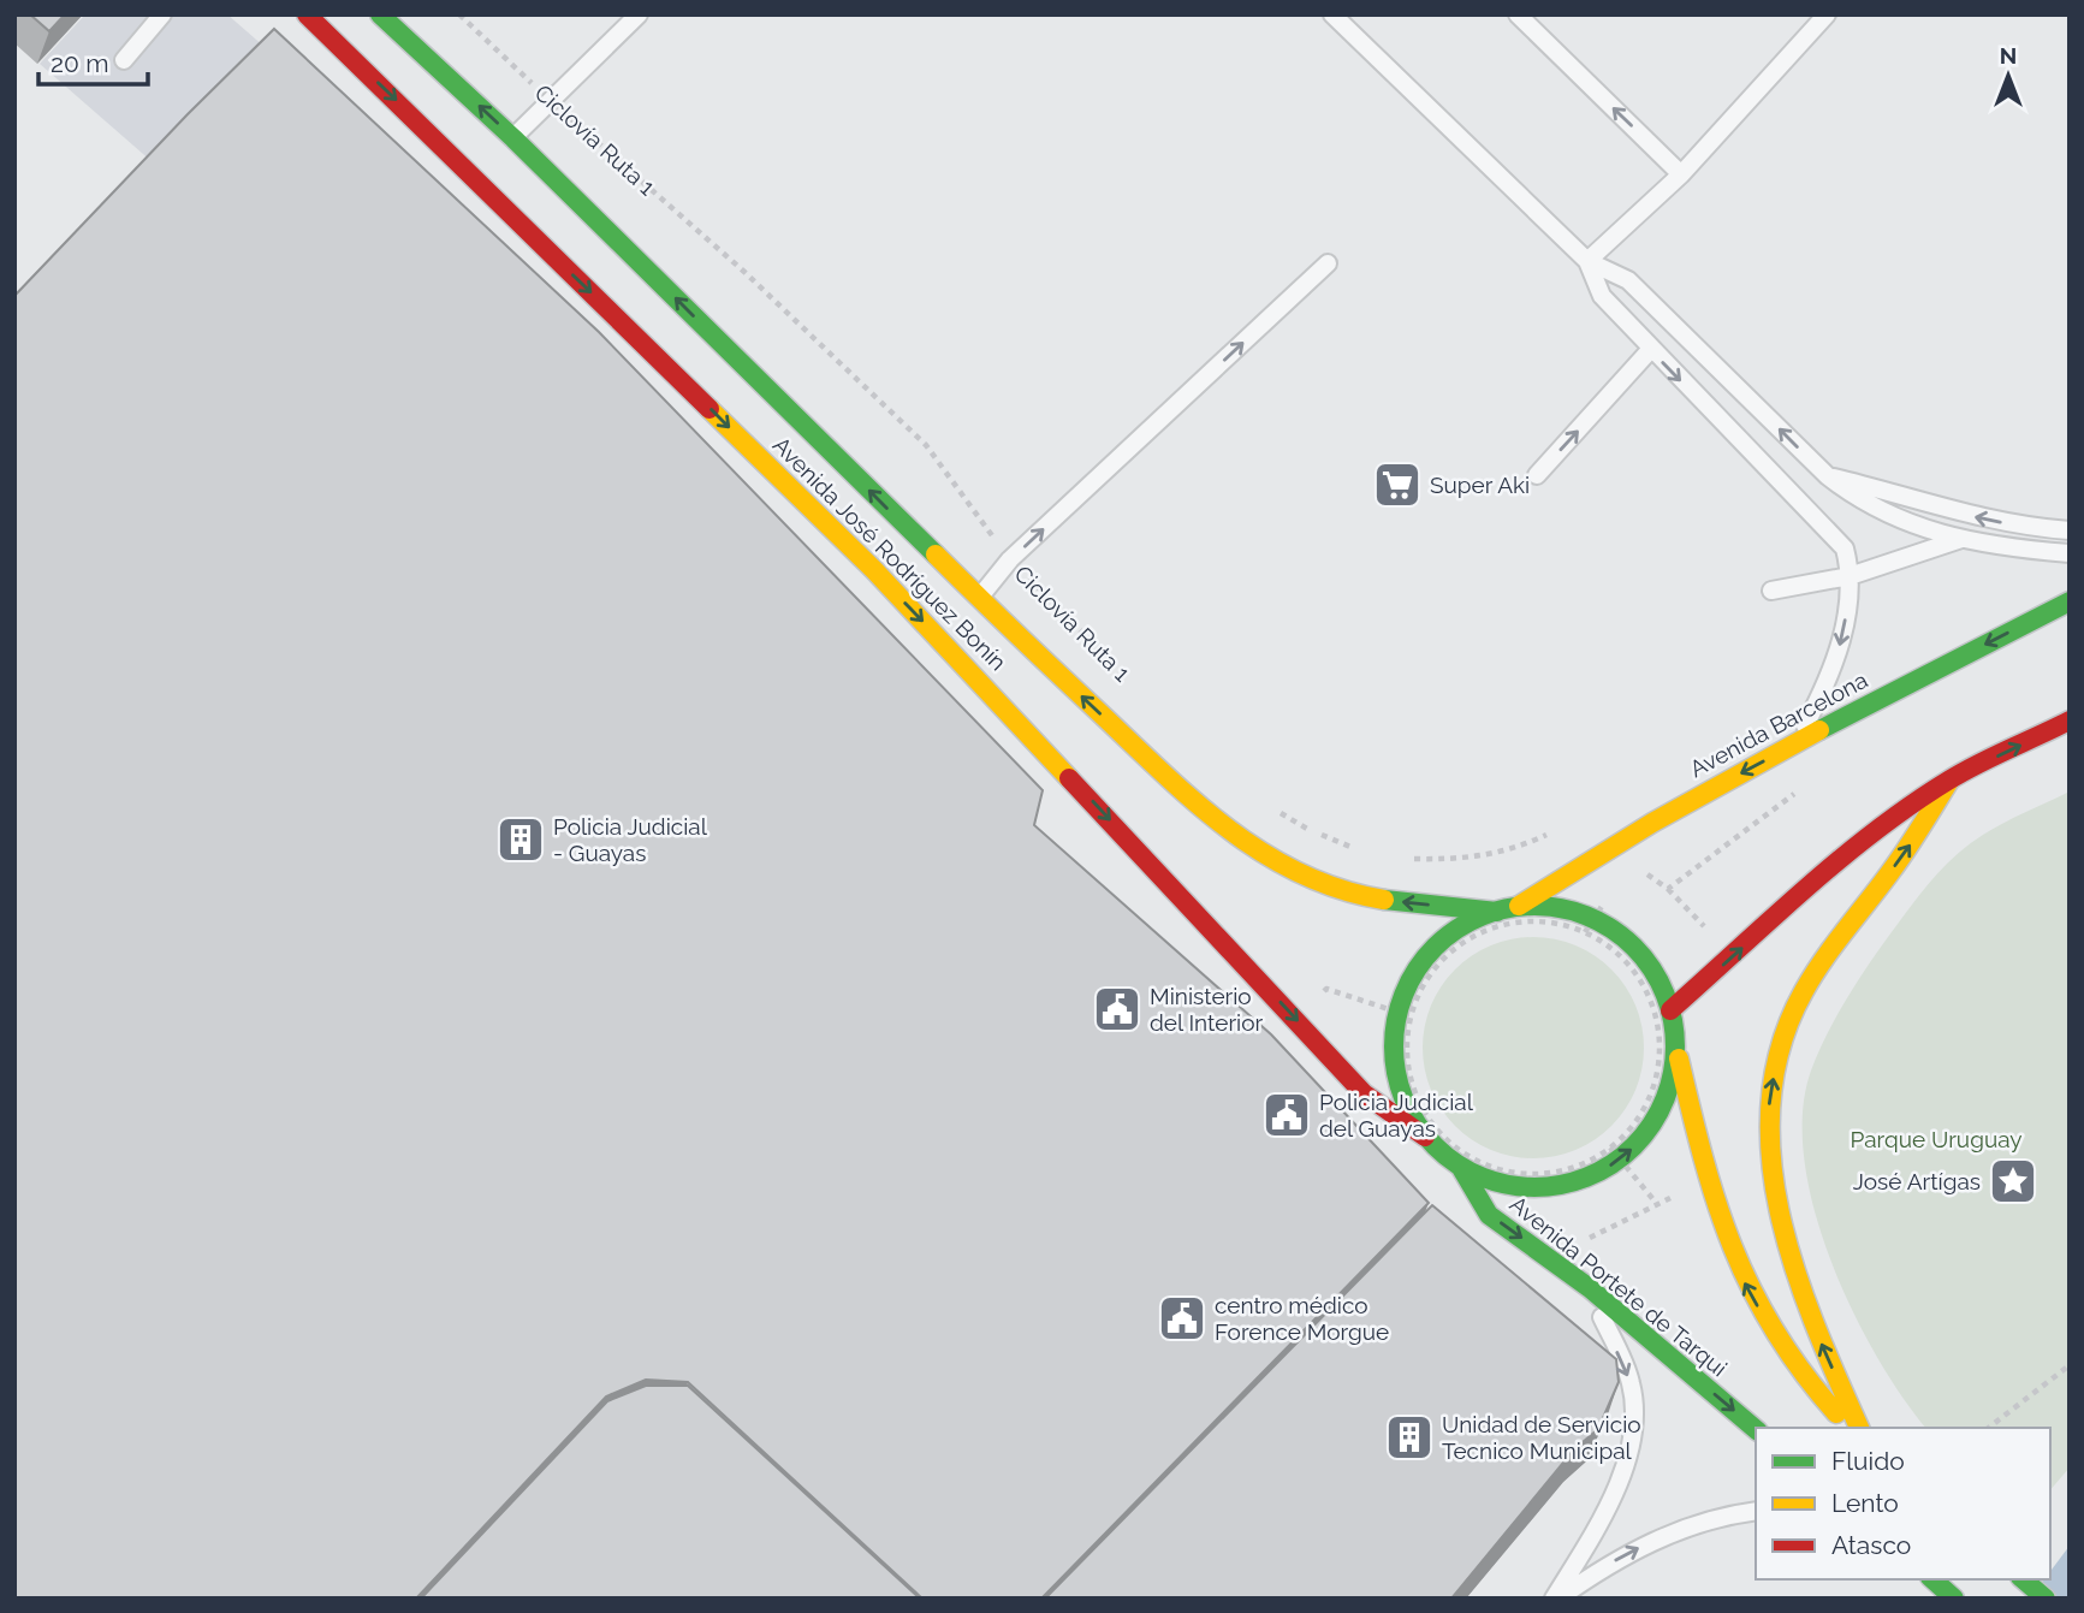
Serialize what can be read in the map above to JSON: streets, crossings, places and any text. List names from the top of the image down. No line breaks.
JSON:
{"streets":{"main road":["Avenida José Rodríguez Bonín","Avenida Barcelona","Avenida Portete de Tarqui"],"path":["Ciclovía Ruta 1"]},"parks":["Parque Uruguay"],"places":{"supermarket":["Super Aki"],"building":["Policia Judicial - Guayas","Unidad de Servicio Tecnico Municipal"],"public building":["Ministerio del Interior","Policia Judicial del Guayas","centro médico Forence Morgue"],"place":["José Artígas"]},"legend":["Fluido","Lento","Atasco"],"scale_bar":"20 m","north":"top"}
